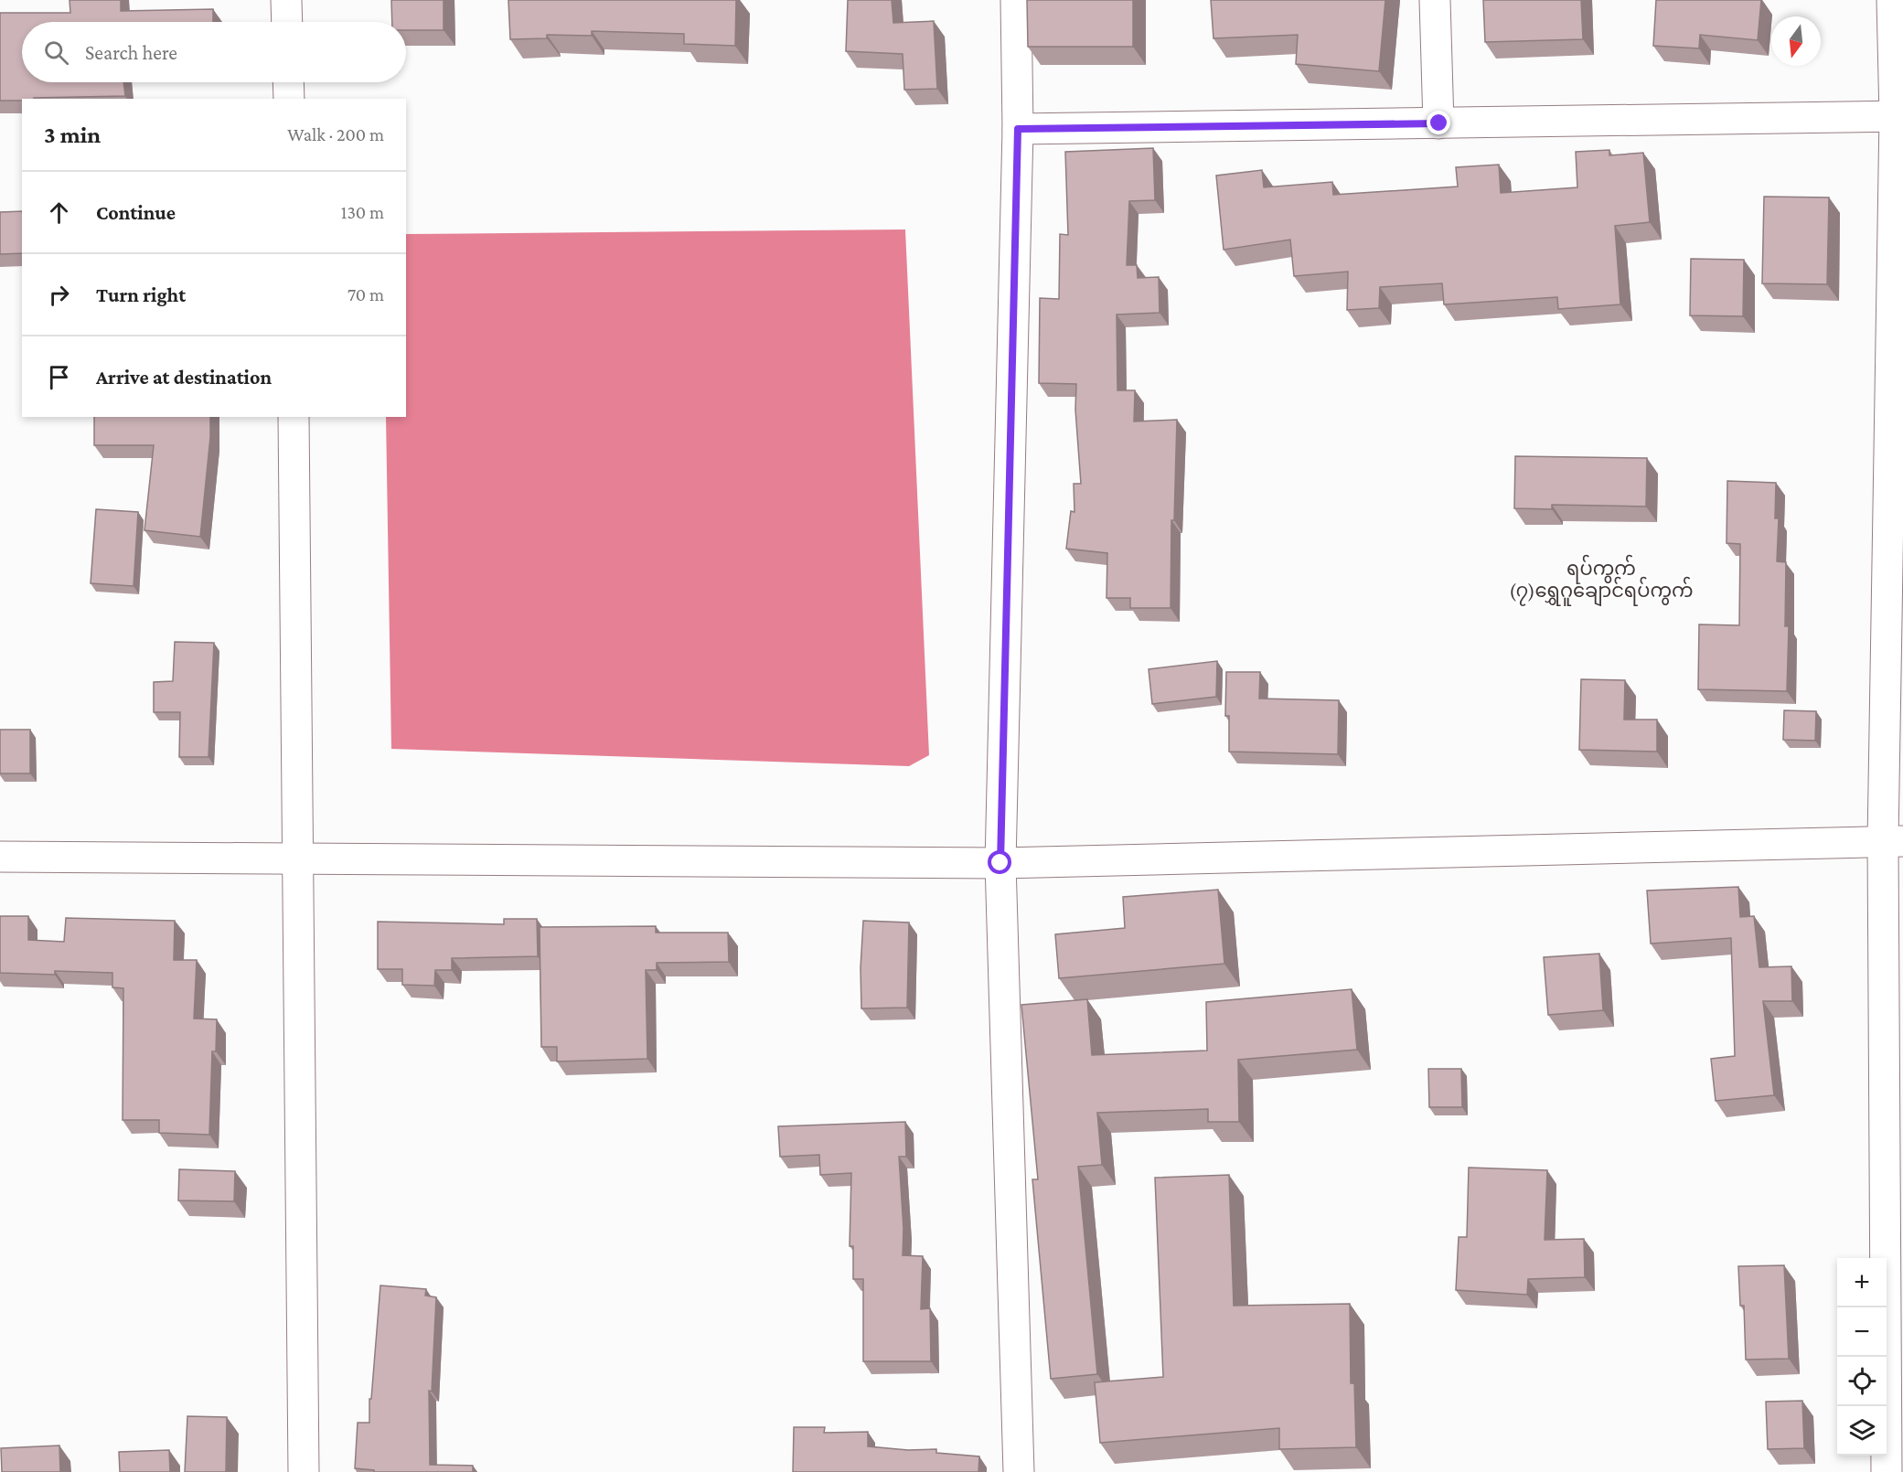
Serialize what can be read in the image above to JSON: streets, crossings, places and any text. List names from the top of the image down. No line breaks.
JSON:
{"districts":["ရပ်ကွက် (၇)ရွှေဂူချောင်ရပ်ကွက်"],"north":"bottom","page":{"search":"Search here","heading":["3 min","Walk · 200 m"],"list":[["Continue","130 m"],["Turn right","70 m"],"Arrive at destination"],"map_buttons":["+","−"]}}
